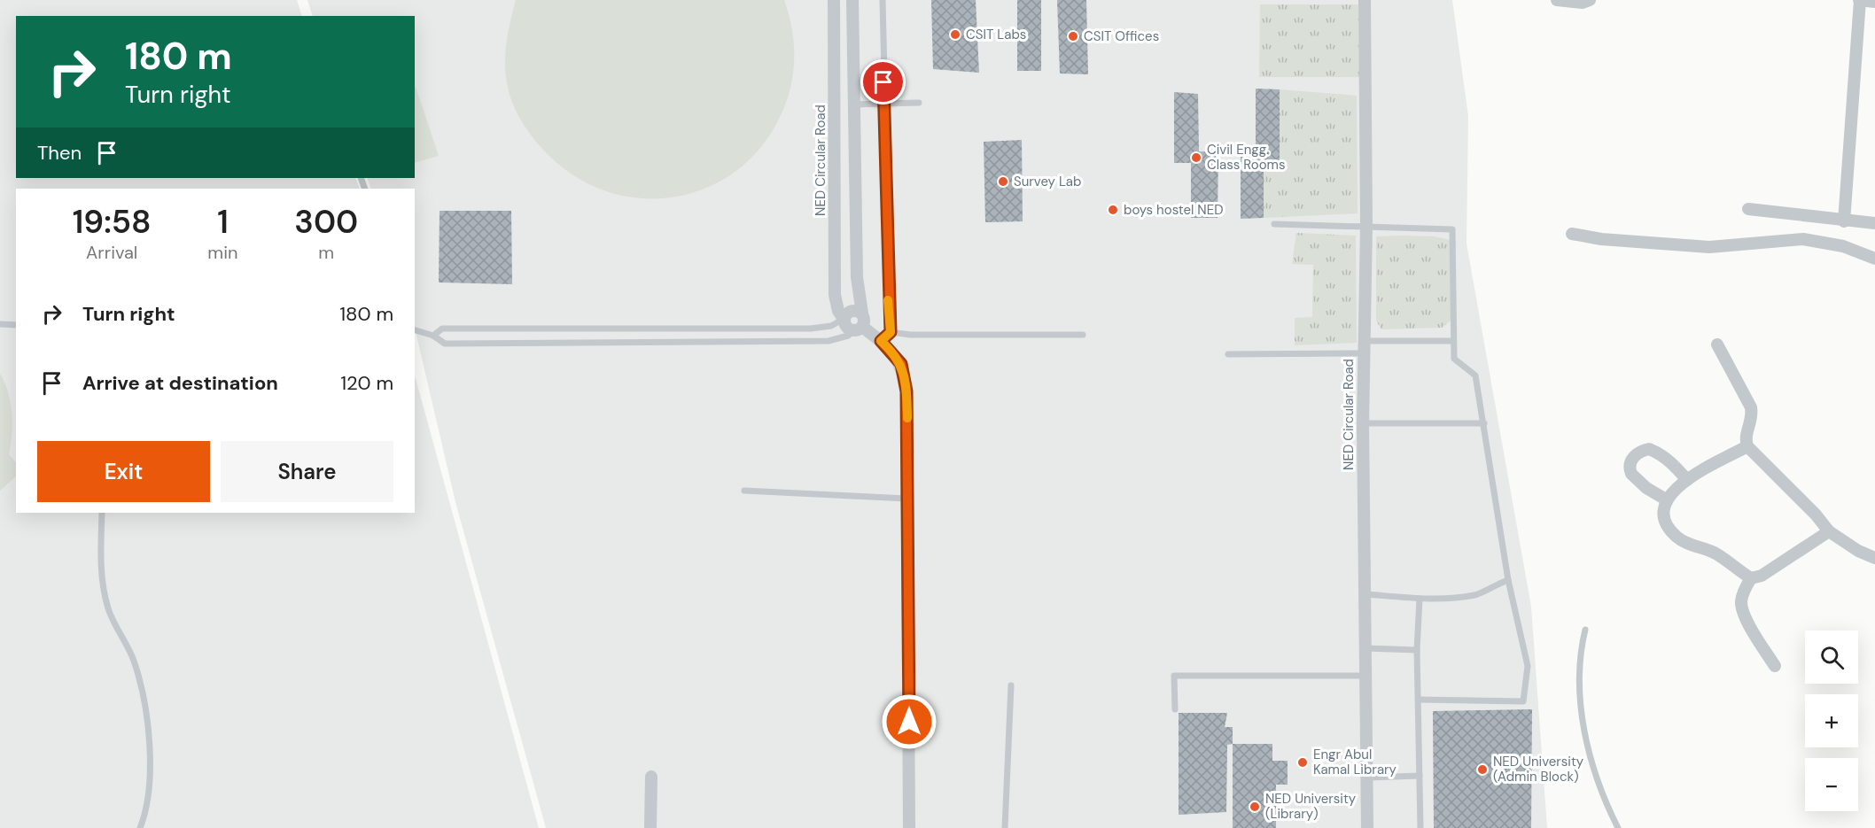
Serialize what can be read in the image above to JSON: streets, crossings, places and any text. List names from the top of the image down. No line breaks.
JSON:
{"streets":{"street":["NED Circular Road"]},"places":["CSIT Labs","CSIT Offices","Civil Engg. Class Rooms","Survey Lab","boys hostel NED","Engr Abul Kamal Library","NED University (Admin Block)","NED University (Library)"],"page":{"turn":["180 m","Turn right"],"then":"Then","eta":["19:58","Arrival","1","min","300","m"],"list":[{"name":"Turn right","value":"180 m"},{"name":"Arrive at destination","value":"120 m"}],"buttons":["Exit","Share"],"map_buttons":["+","−"]}}
